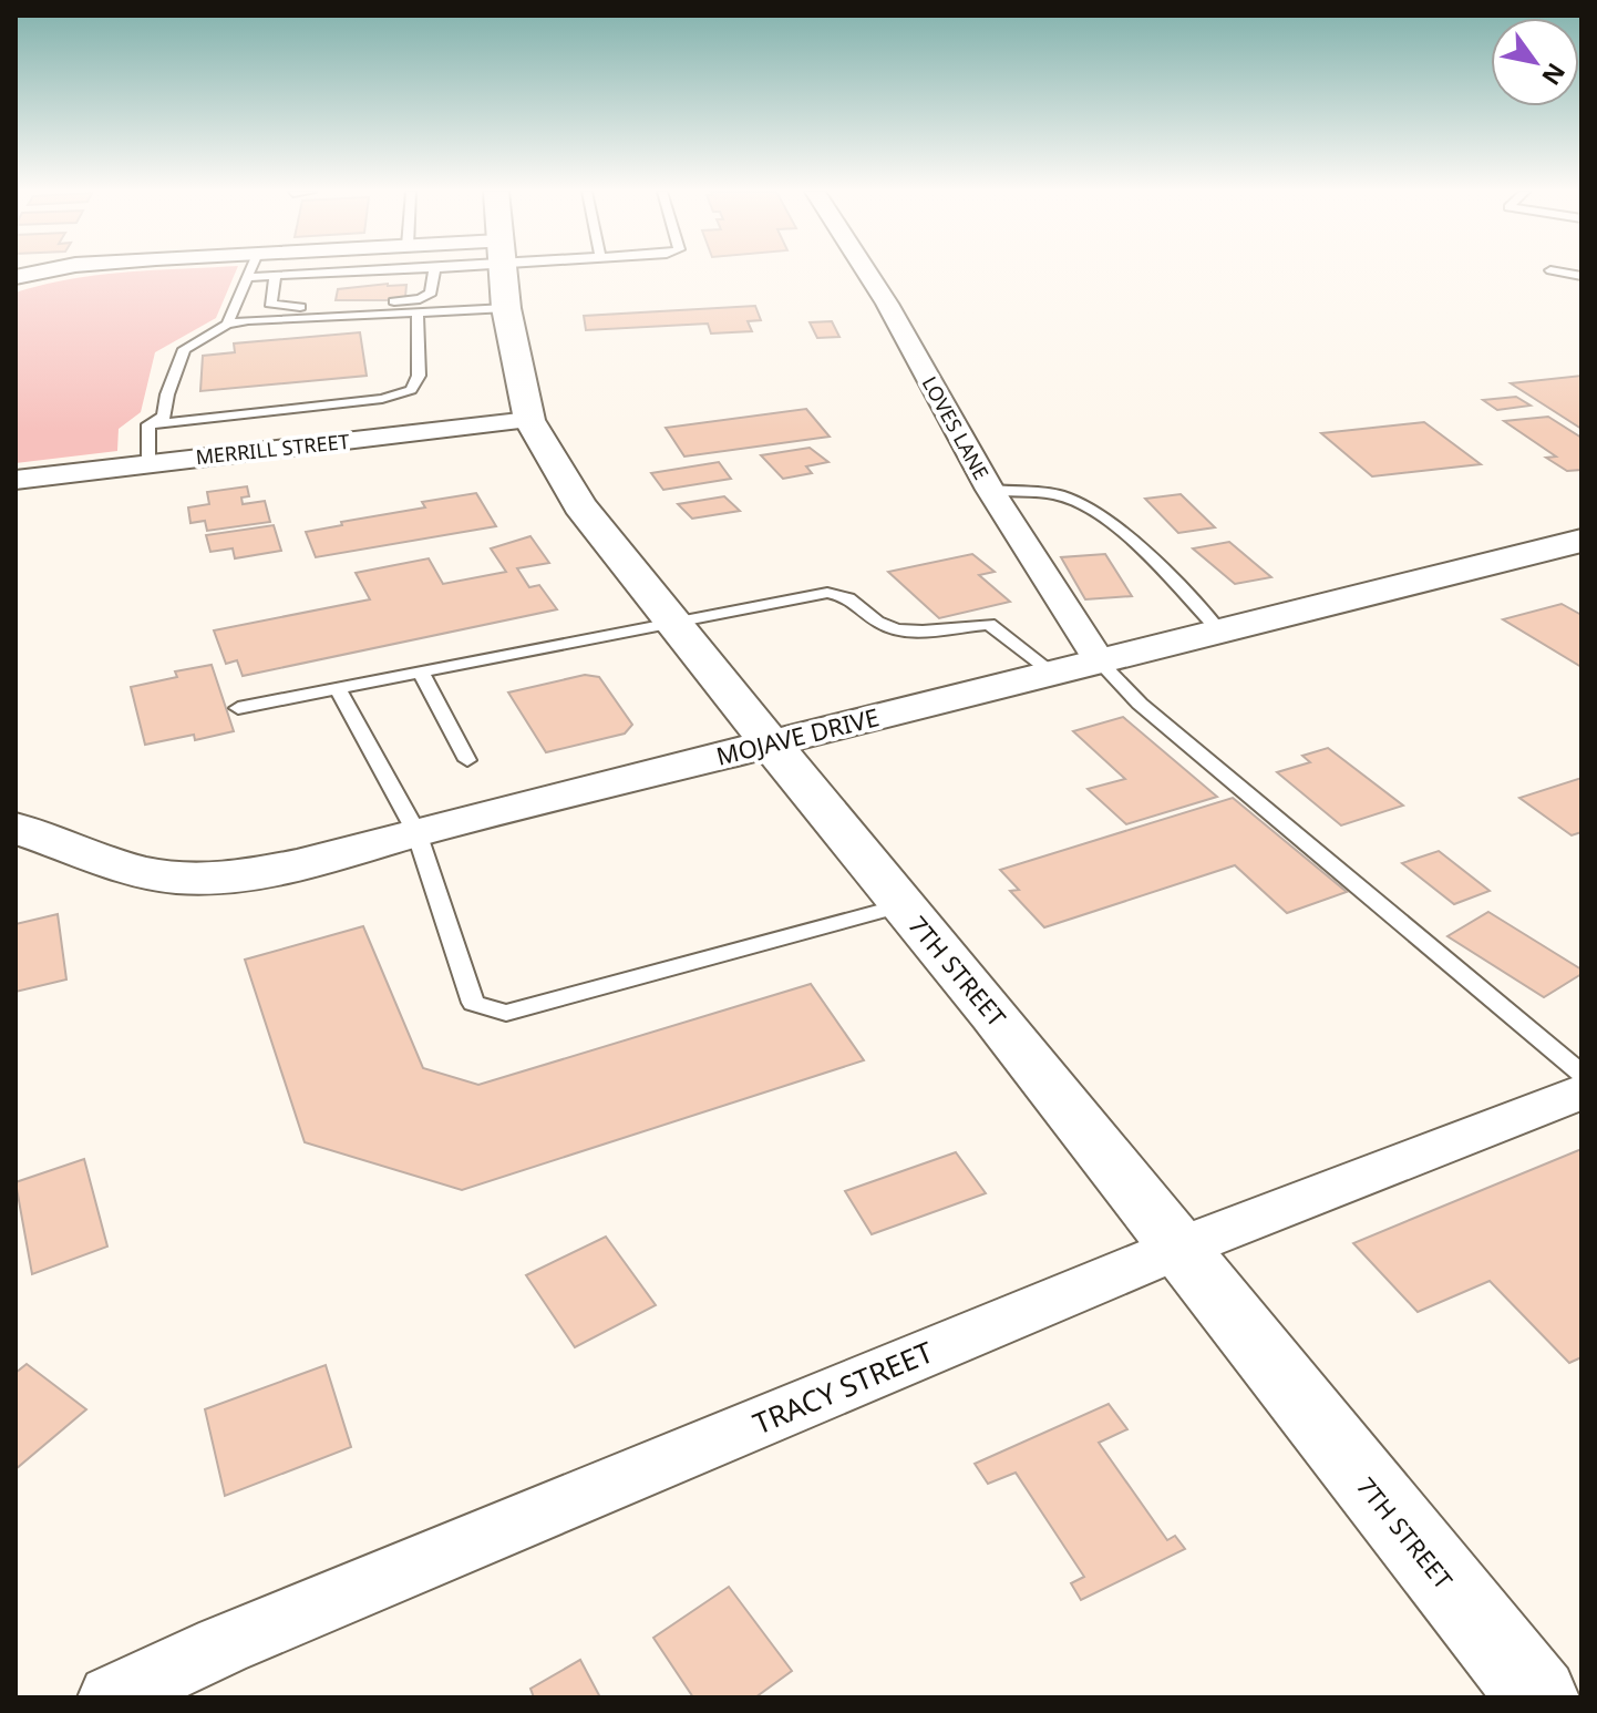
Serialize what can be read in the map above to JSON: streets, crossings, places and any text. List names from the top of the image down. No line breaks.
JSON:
{"streets":{"main road":["MOJAVE DRIVE","7TH STREET"],"street":["LOVES LANE","MERRILL STREET","TRACY STREET"]},"crossings":[["LOVES LANE","MOJAVE DRIVE"],["MERRILL STREET","7TH STREET"],["MOJAVE DRIVE","7TH STREET"],["7TH STREET","TRACY STREET"]],"north":"bottom right"}
